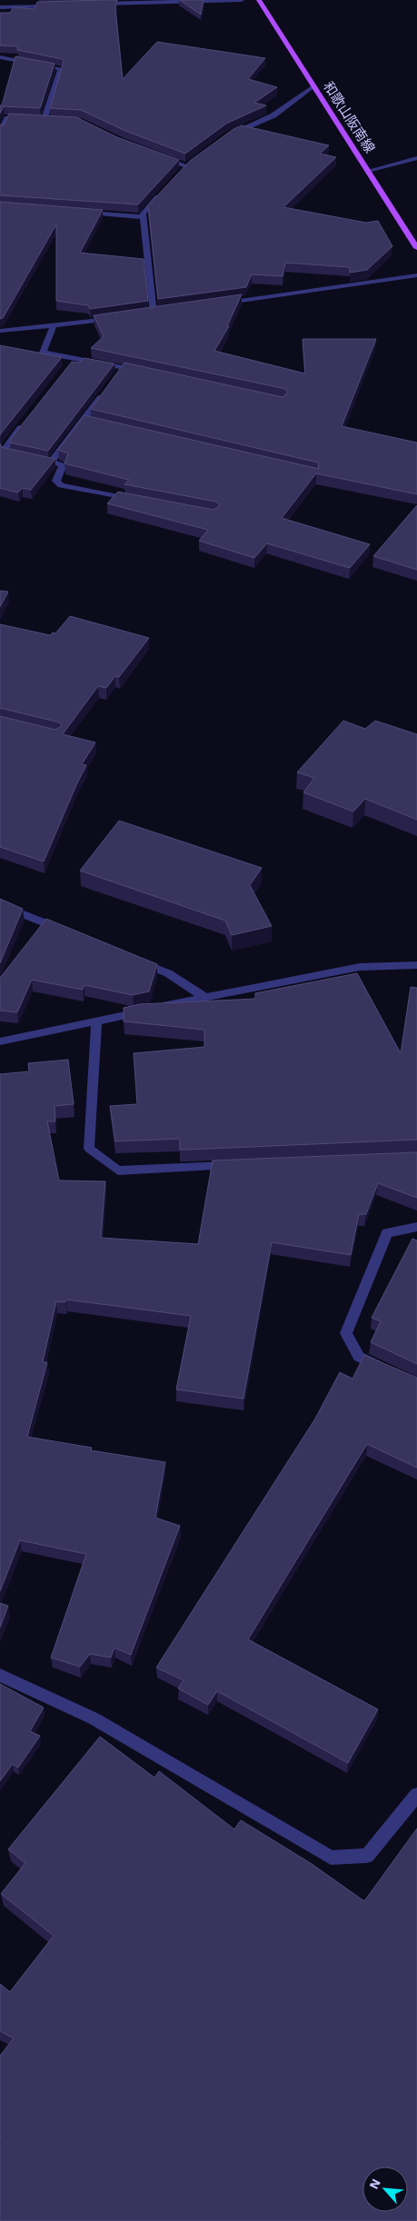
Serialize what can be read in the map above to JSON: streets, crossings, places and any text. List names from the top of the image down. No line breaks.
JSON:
{"streets":{"main road":["和歌山阪南線"]},"north":"top left"}
